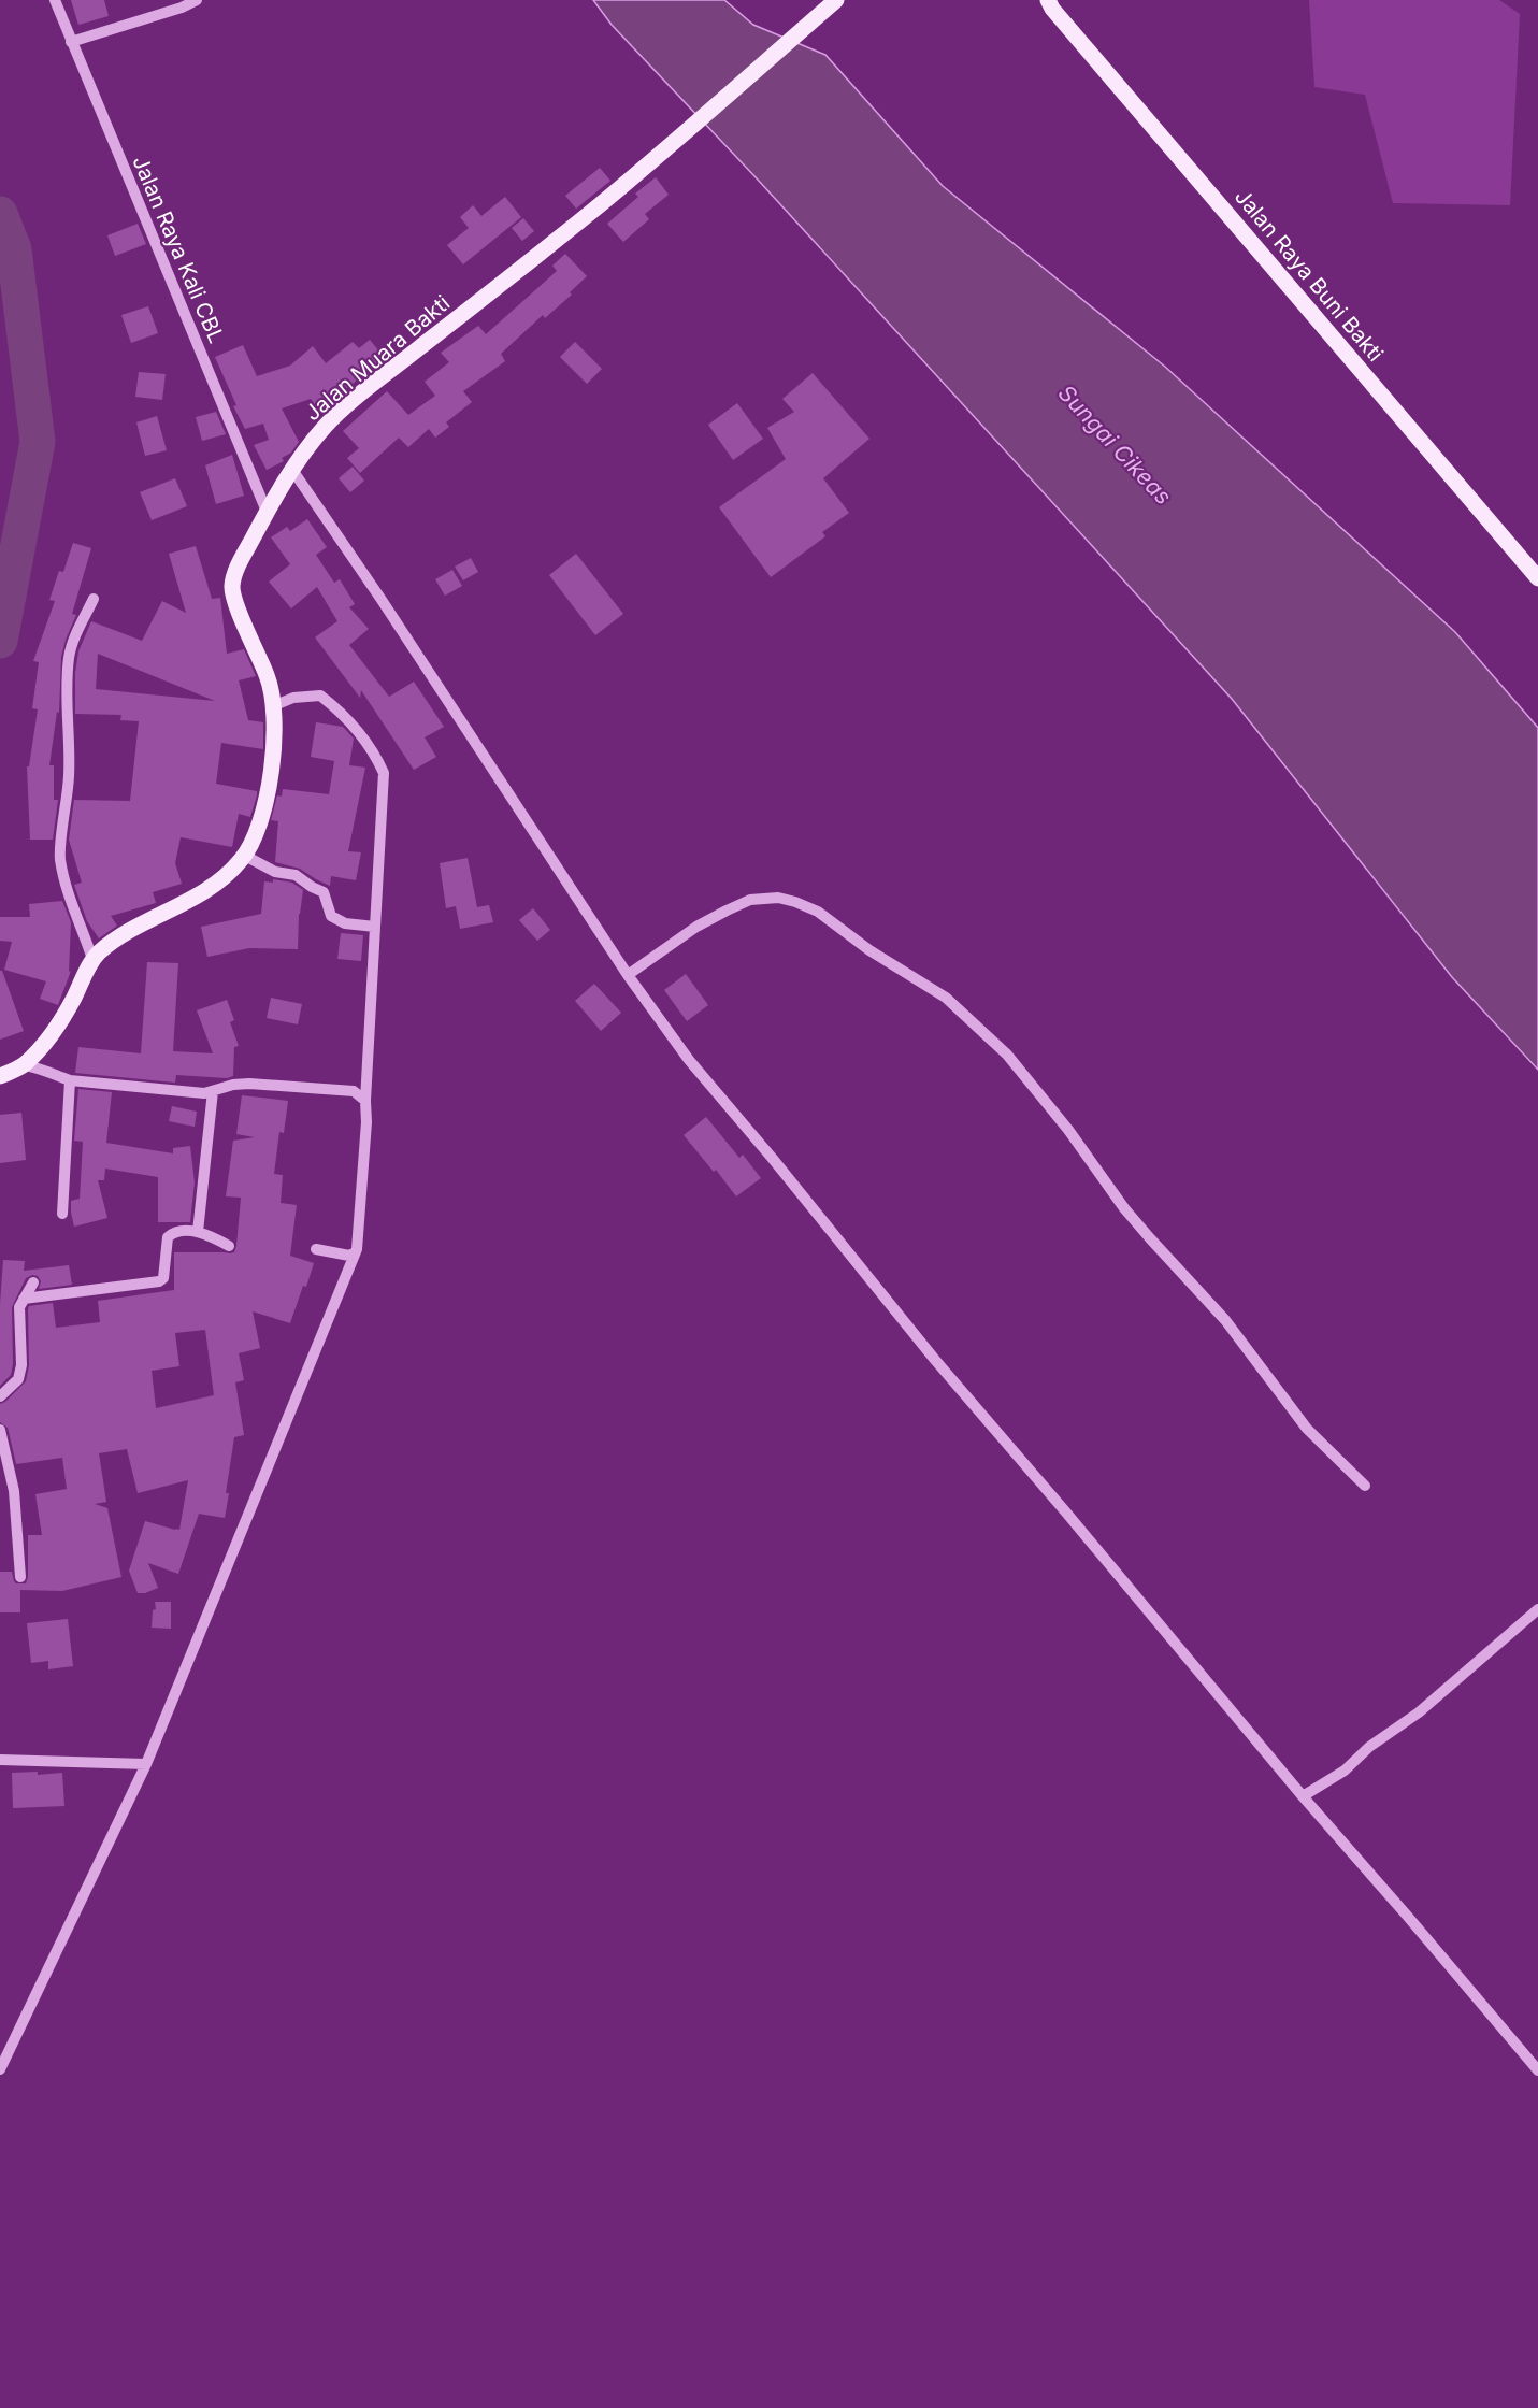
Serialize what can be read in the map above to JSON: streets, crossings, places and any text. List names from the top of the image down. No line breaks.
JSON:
{"streets":{"main road":["Jalan Raya Buni Bakti","Jalan Muara Bakti"],"street":["Jalan Raya Kali CBL"]},"crossings":[["Jalan Raya Kali CBL","Jalan Muara Bakti"]],"water":["Sungai Cikeas"]}
